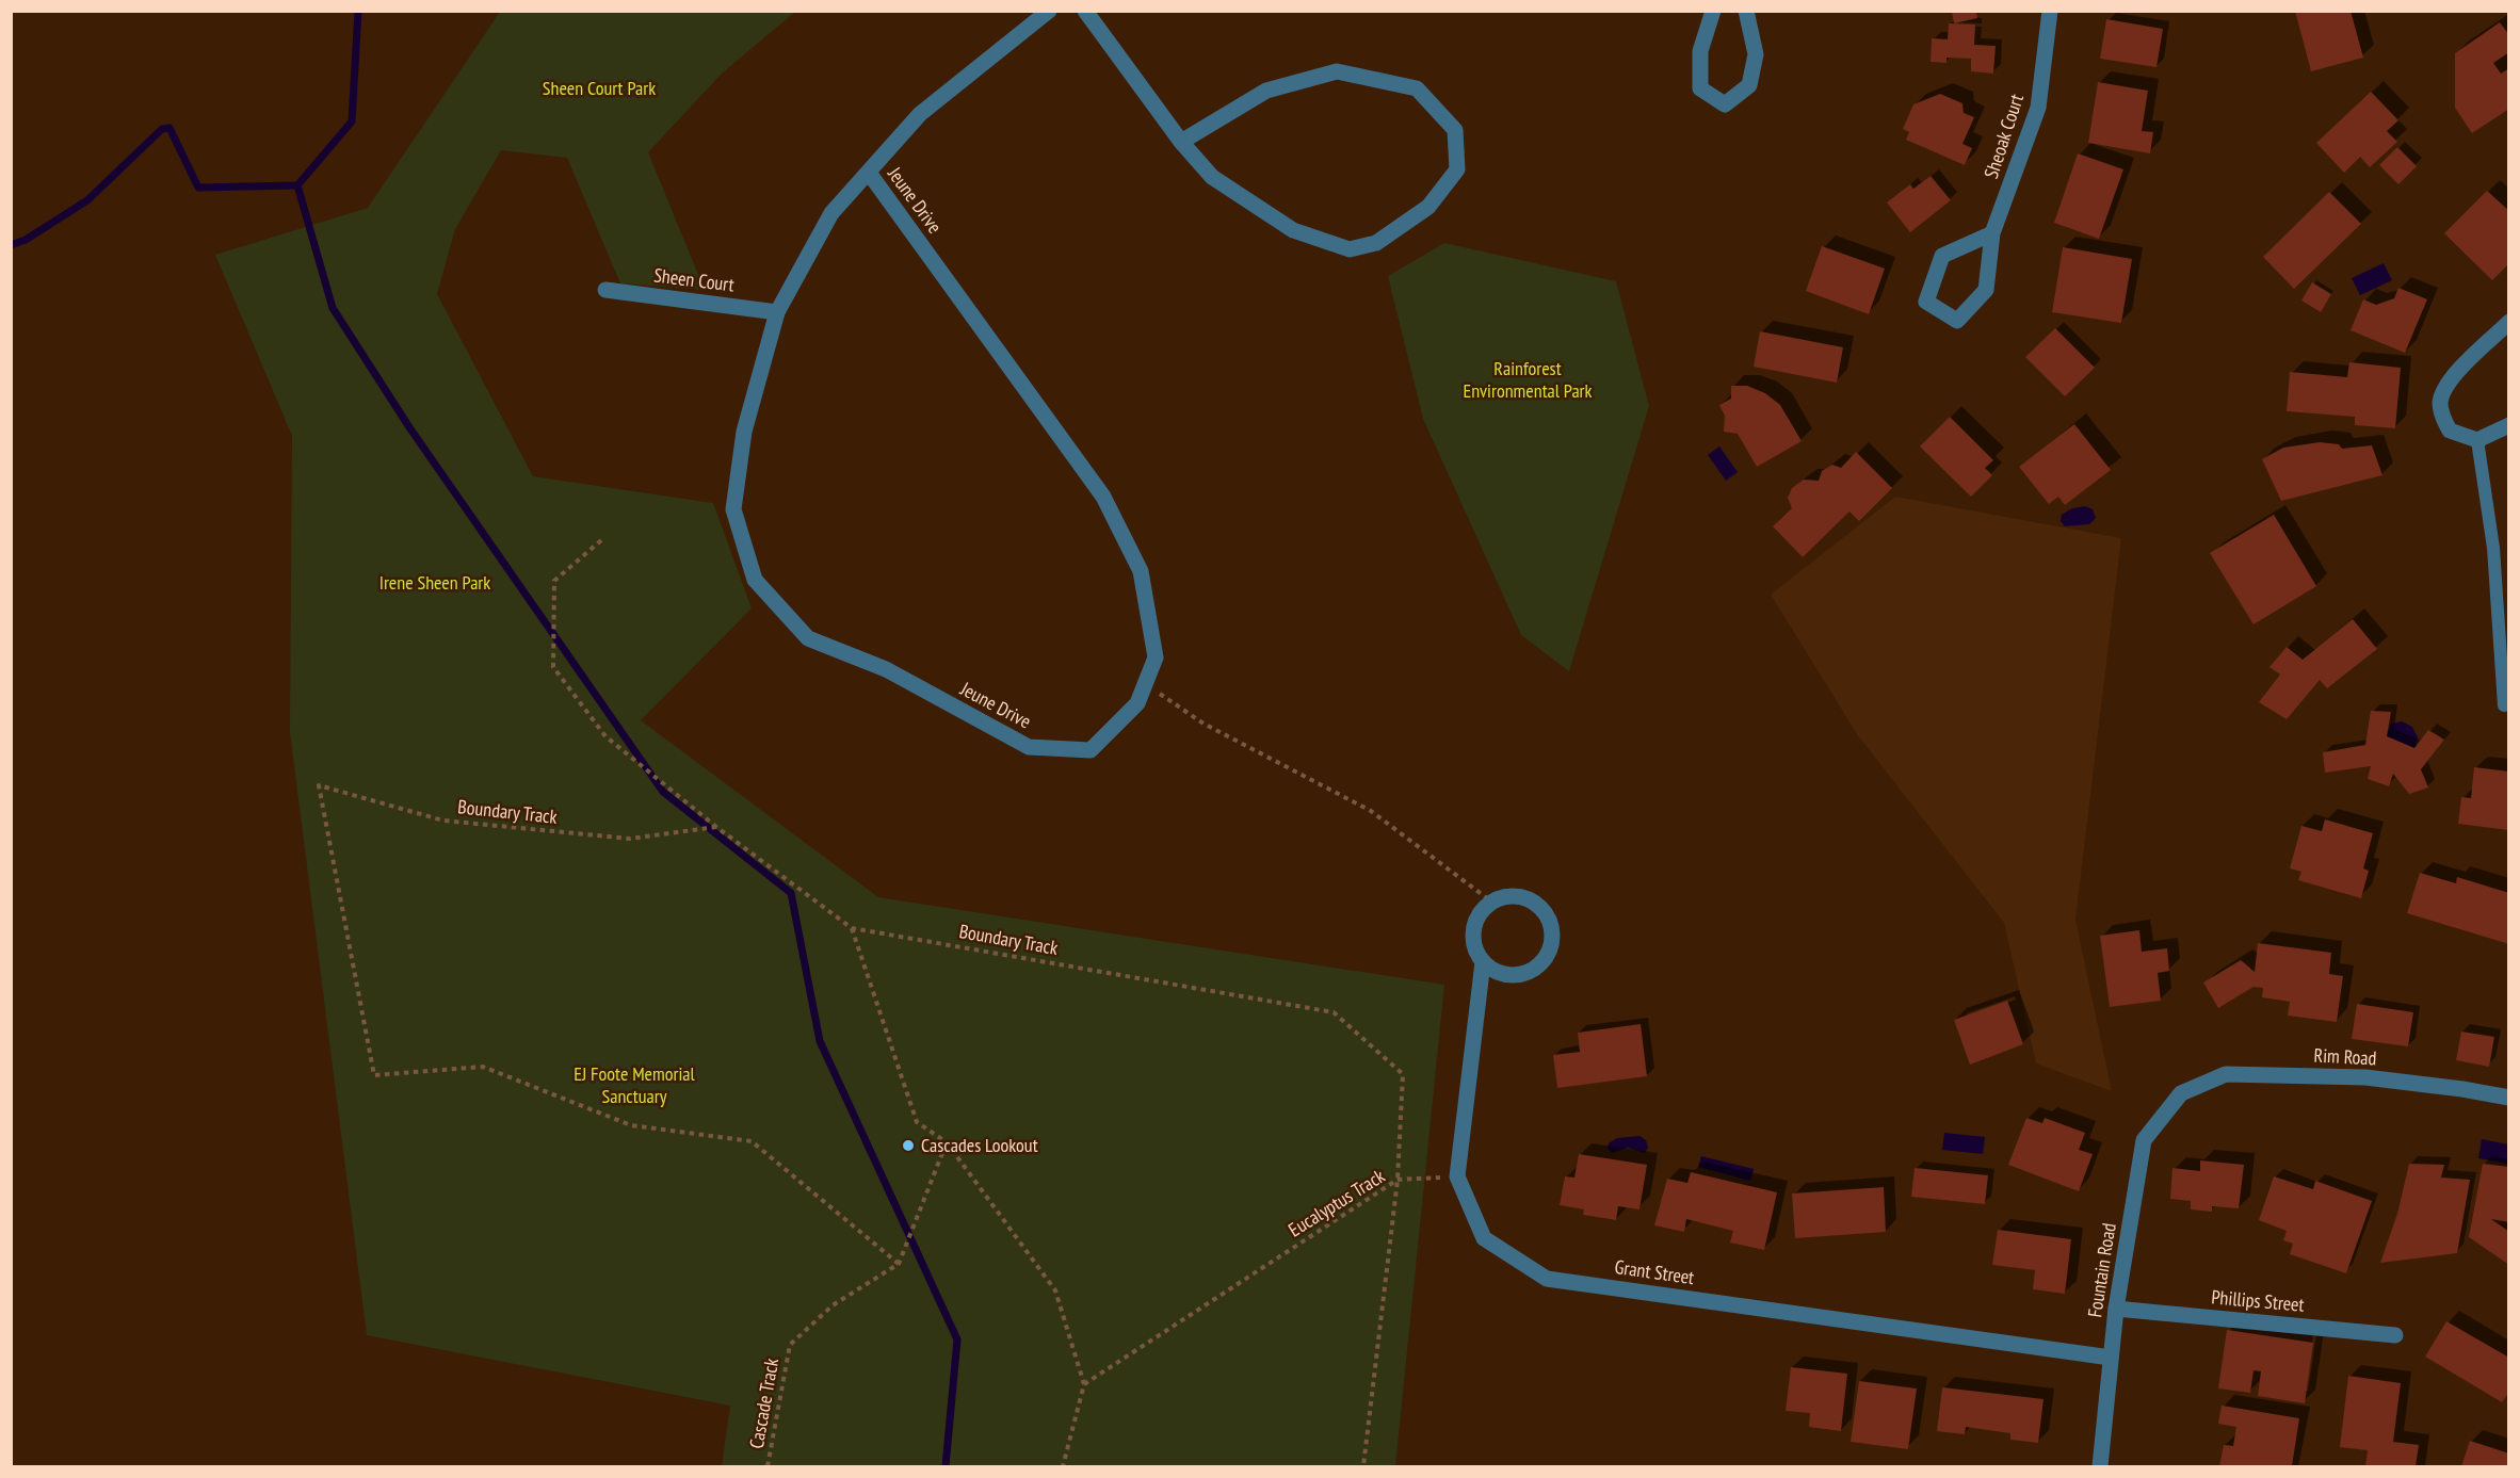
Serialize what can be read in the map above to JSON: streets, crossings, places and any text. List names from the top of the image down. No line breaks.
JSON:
{"streets":{"street":["Sheoak Court","Jeune Drive","Sheen Court","Rim Road","Fountain Road","Grant Street","Phillips Street"],"path":["Boundary Track","Eucalyptus Track","Cascade Track"]},"crossings":[["Jeune Drive","Sheen Court"],["Boundary Track","Eucalyptus Track"],["Boundary Track","Cascade Track"],["Rim Road","Fountain Road"],["Fountain Road","Grant Street"],["Fountain Road","Phillips Street"]],"parks":["Sheen Court Park","Rainforest Environmental Park","Irene Sheen Park","EJ Foote Memorial Sanctuary"],"places":["Cascades Lookout"]}
